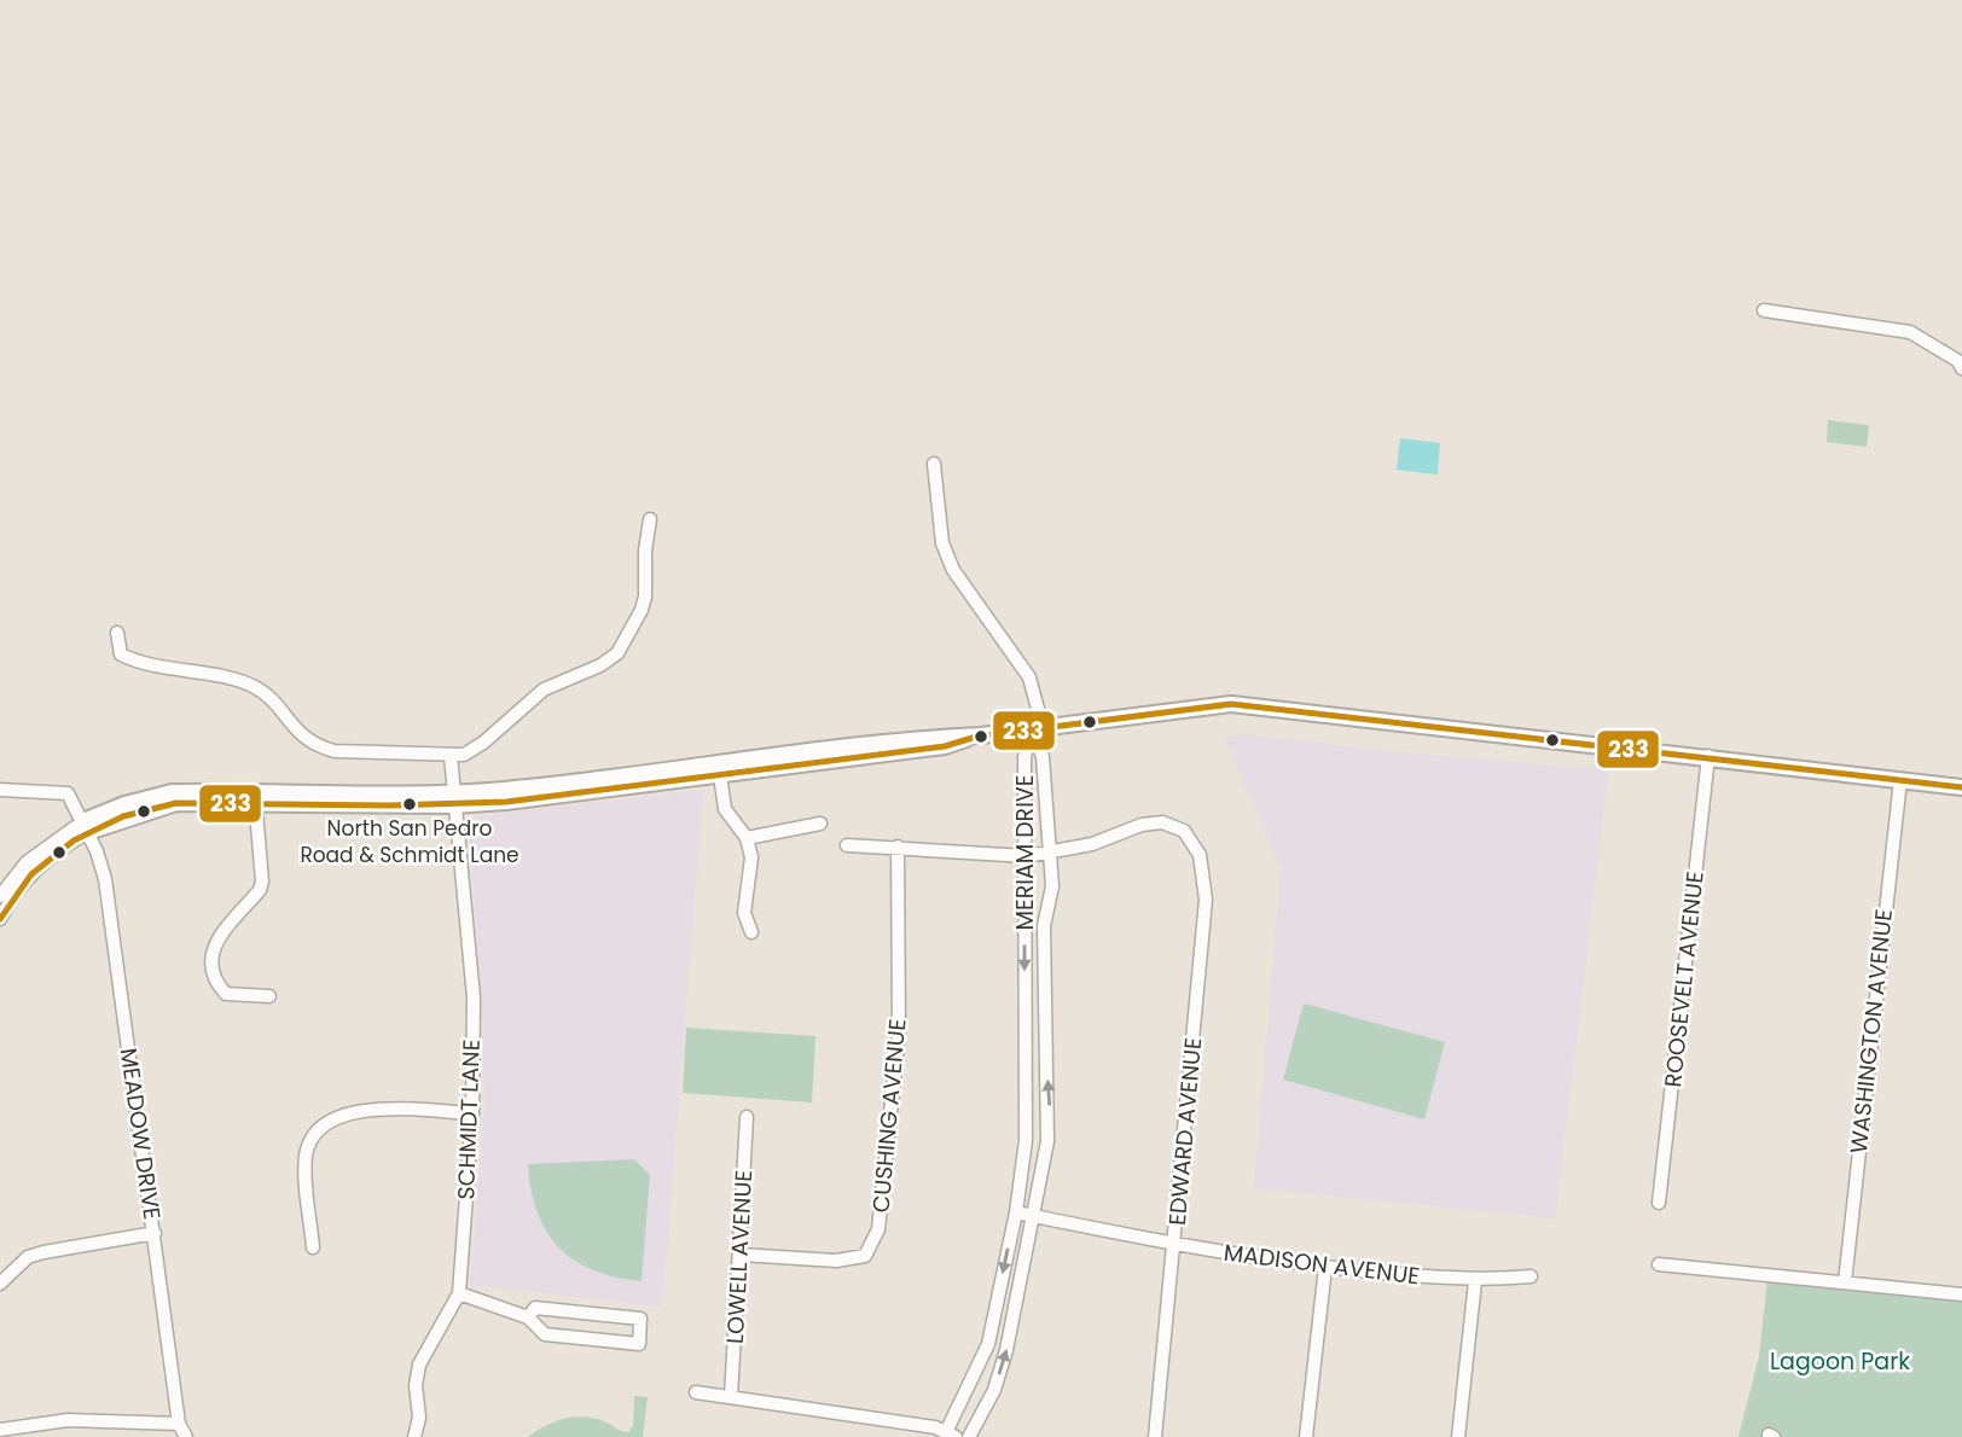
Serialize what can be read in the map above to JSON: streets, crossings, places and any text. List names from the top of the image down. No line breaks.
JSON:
{"streets":{"street":["MERIAM DRIVE","ROOSEVELT AVENUE","WASHINGTON AVENUE","CUSHING AVENUE","SCHMIDT LANE","EDWARD AVENUE","MEADOW DRIVE","LOWELL AVENUE","MADISON AVENUE"]},"crossings":[["MERIAM DRIVE","EDWARD AVENUE"],["MERIAM DRIVE","MADISON AVENUE"],["CUSHING AVENUE","LOWELL AVENUE"],["EDWARD AVENUE","MADISON AVENUE"]],"parks":["Lagoon Park"],"places":["North San Pedro Road & Schmidt Lane"],"lines":["transit line 233"]}
